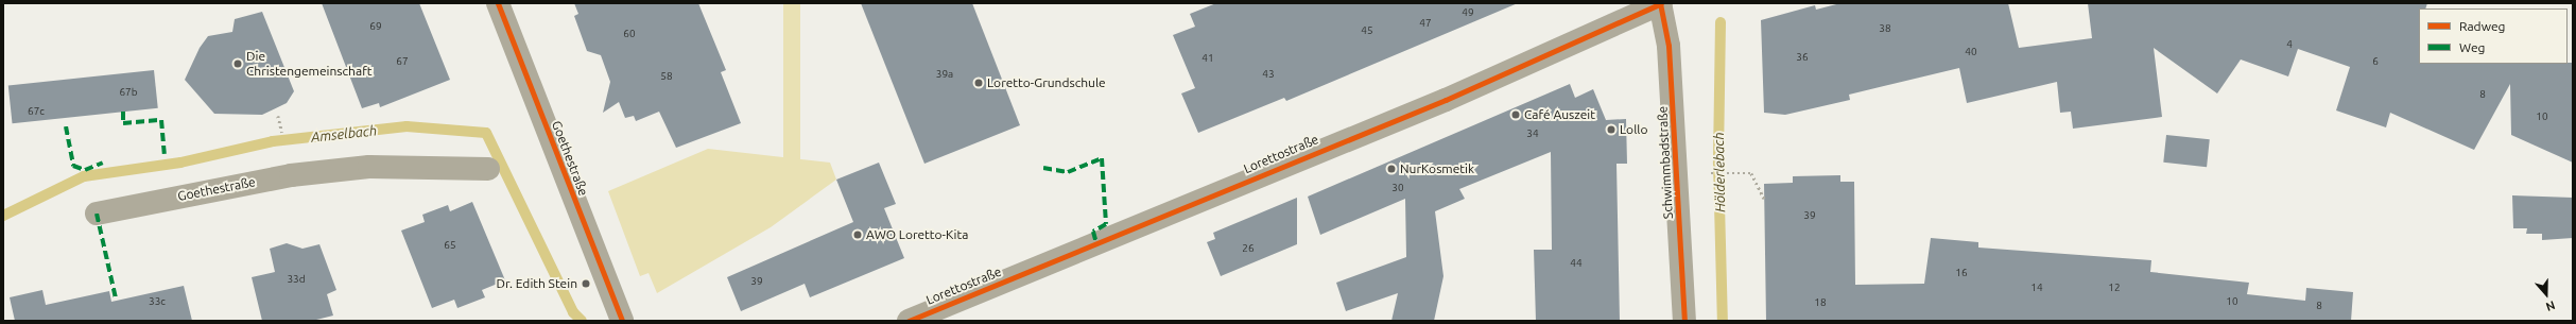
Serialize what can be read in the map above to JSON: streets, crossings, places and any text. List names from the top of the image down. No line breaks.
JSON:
{"streets":{"street":["Lorettostraße","Goethestraße","Schwimmbadstraße"]},"crossings":[["Lorettostraße","Schwimmbadstraße"]],"water":["Amselbach","Hölderlebach"],"places":["Die Christengemeinschaft","Loretto-Grundschule","Café Auszeit","Lollo","NurKosmetik","AWO Loretto-Kita","Dr. Edith Stein"],"house_numbers":["49","47","69","38","45","60","4","40","36","41","67","6","39a","43","58","67b","8","67c","10","34","30","39","65","26","44","16","33d","39","14","12","33c","10","18","8"],"legend":["Radweg","Weg"],"north":"bottom"}
